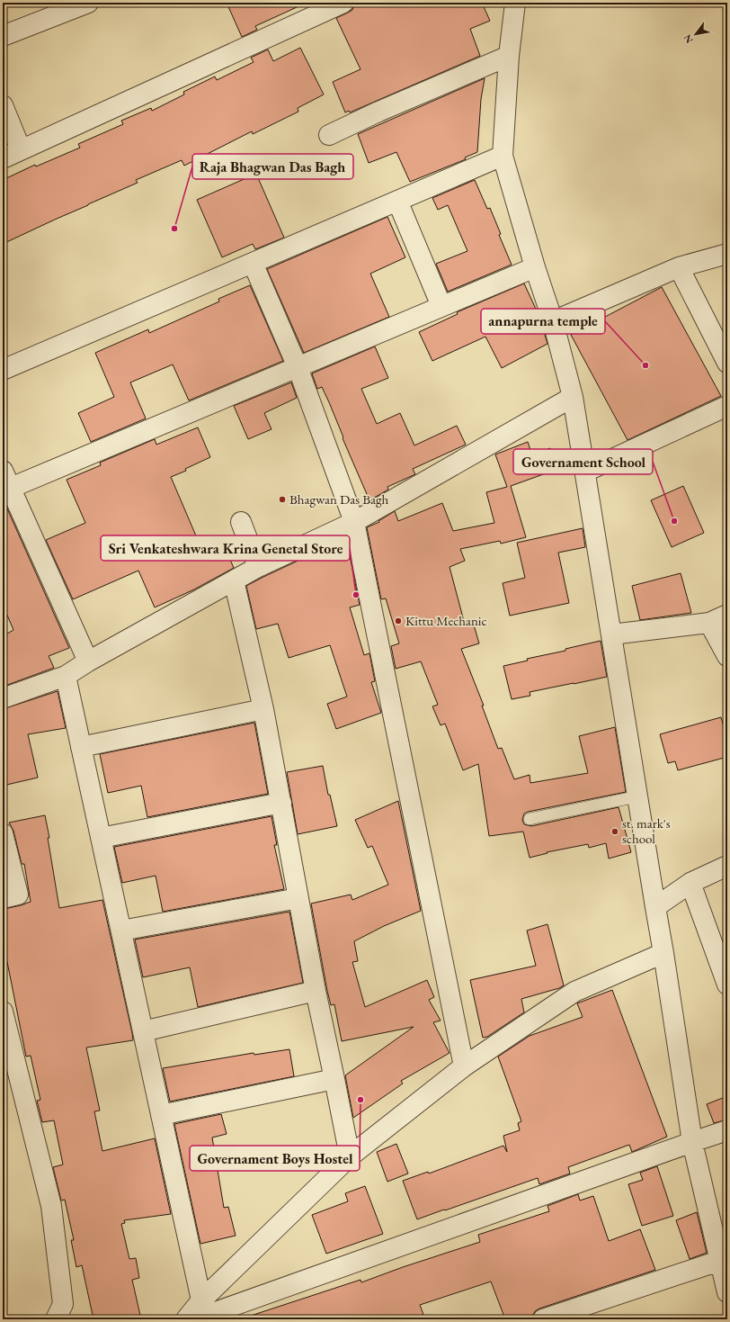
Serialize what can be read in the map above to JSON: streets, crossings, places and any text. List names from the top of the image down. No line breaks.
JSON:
{"places":["Raja Bhagwan Das Bagh","annapurna temple","Bhagwan Das Bagh","Governament School","Sri Venkateshwara Krina Genetal Store","Kittu Mechanic","st. mark's school","Governament Boys Hostel"],"north":"bottom left"}
